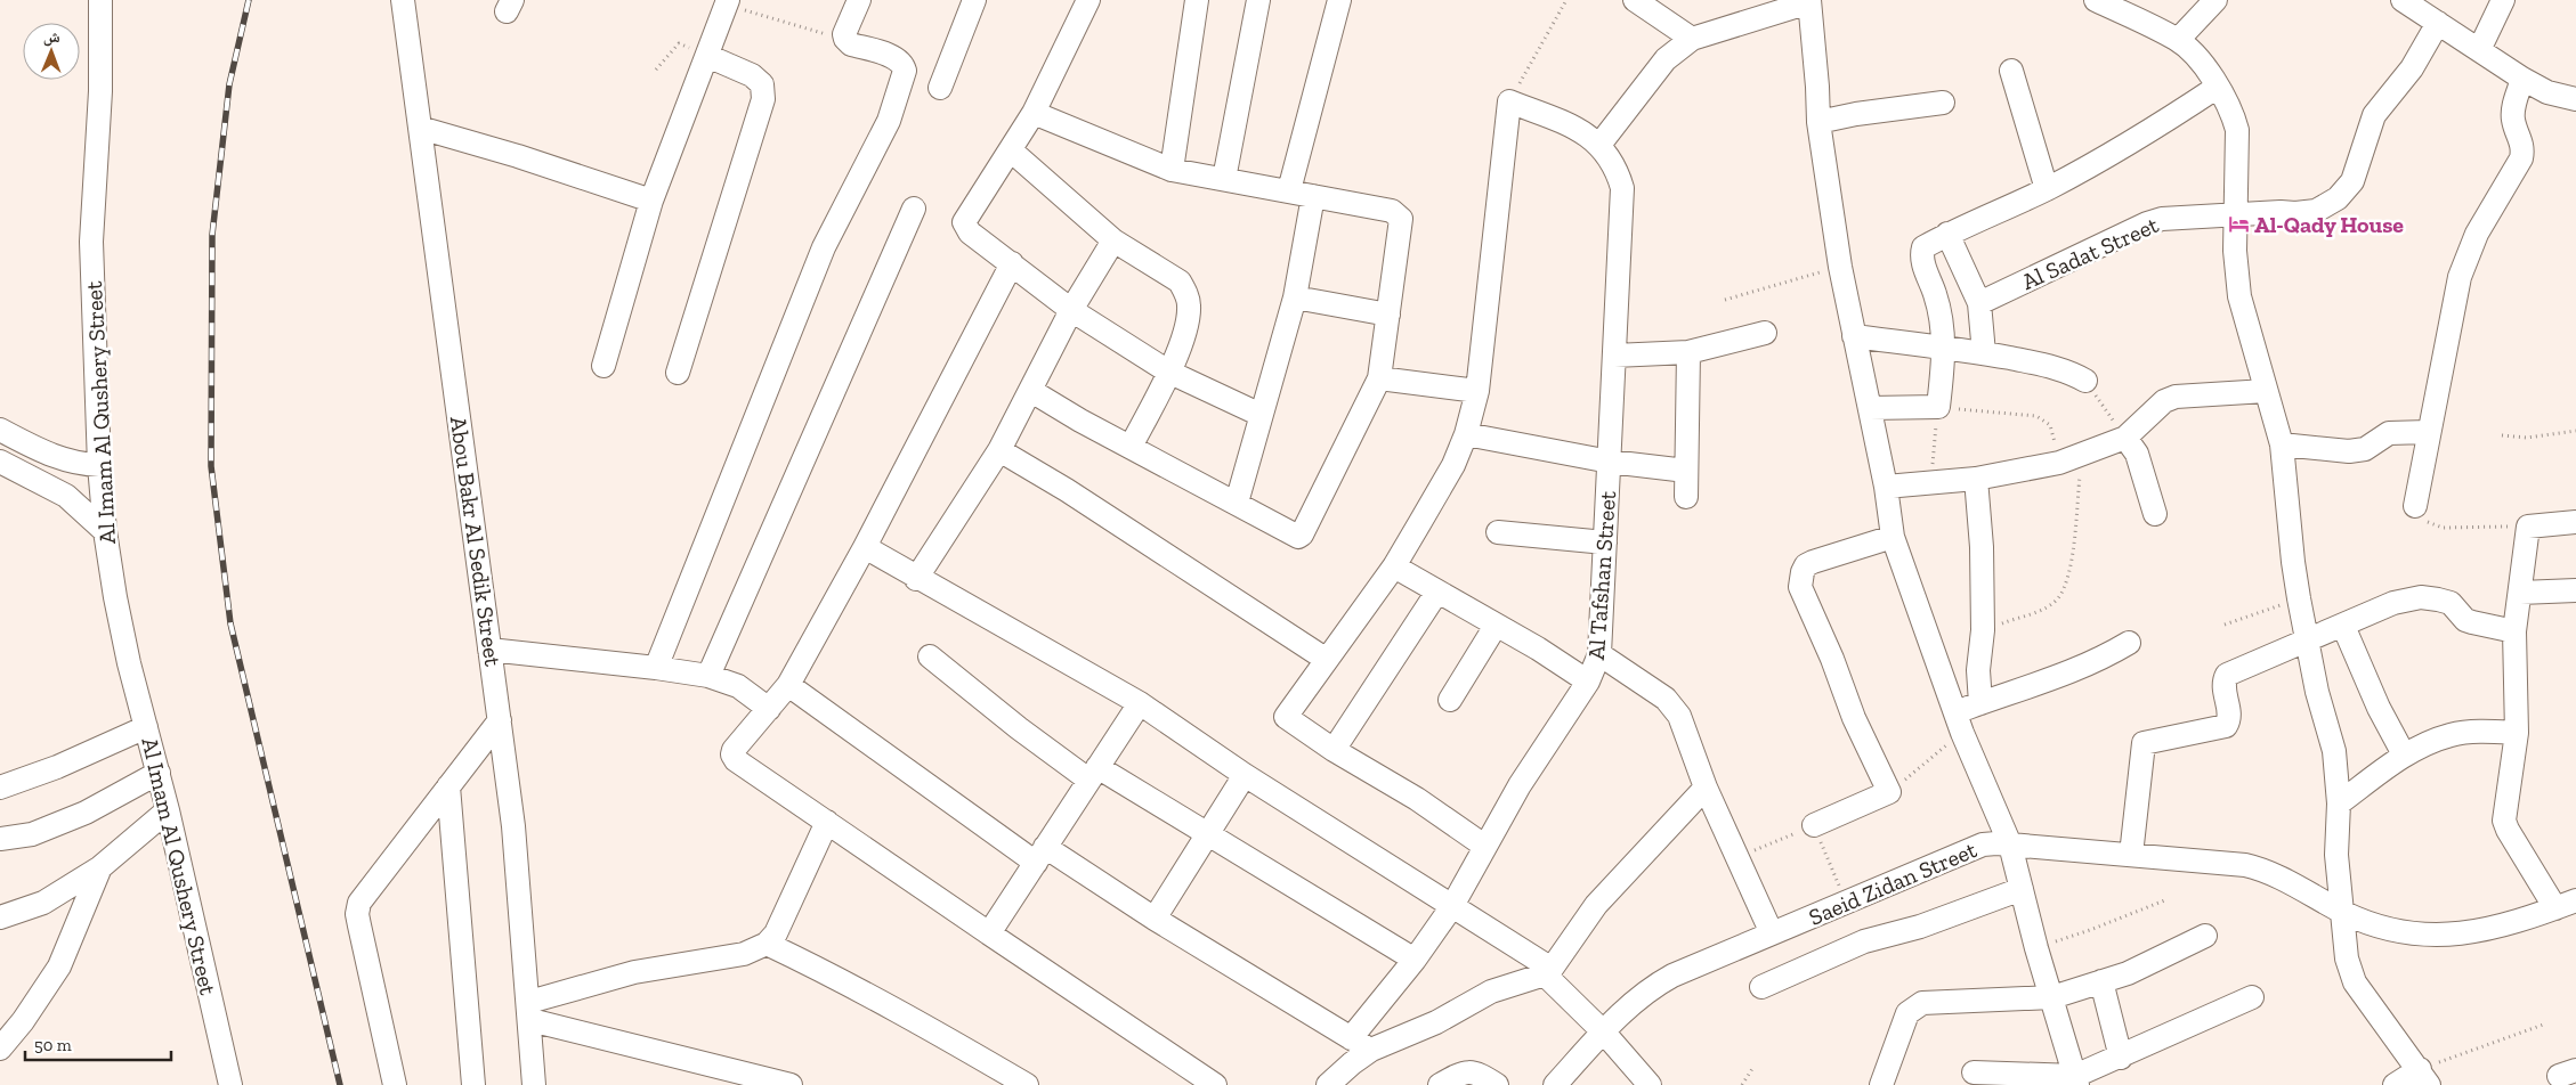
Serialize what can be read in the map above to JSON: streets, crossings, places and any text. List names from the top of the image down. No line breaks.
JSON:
{"streets":{"street":["Al Sadat Street","Al Imam Al Qushery Street","Abou Bakr Al Sedik Street","Al Tafshan Street","Saeid Zidan Street"]},"places":{"hotel":["Al-Qady House"]},"scale_bar":"50 m","north":"top"}
